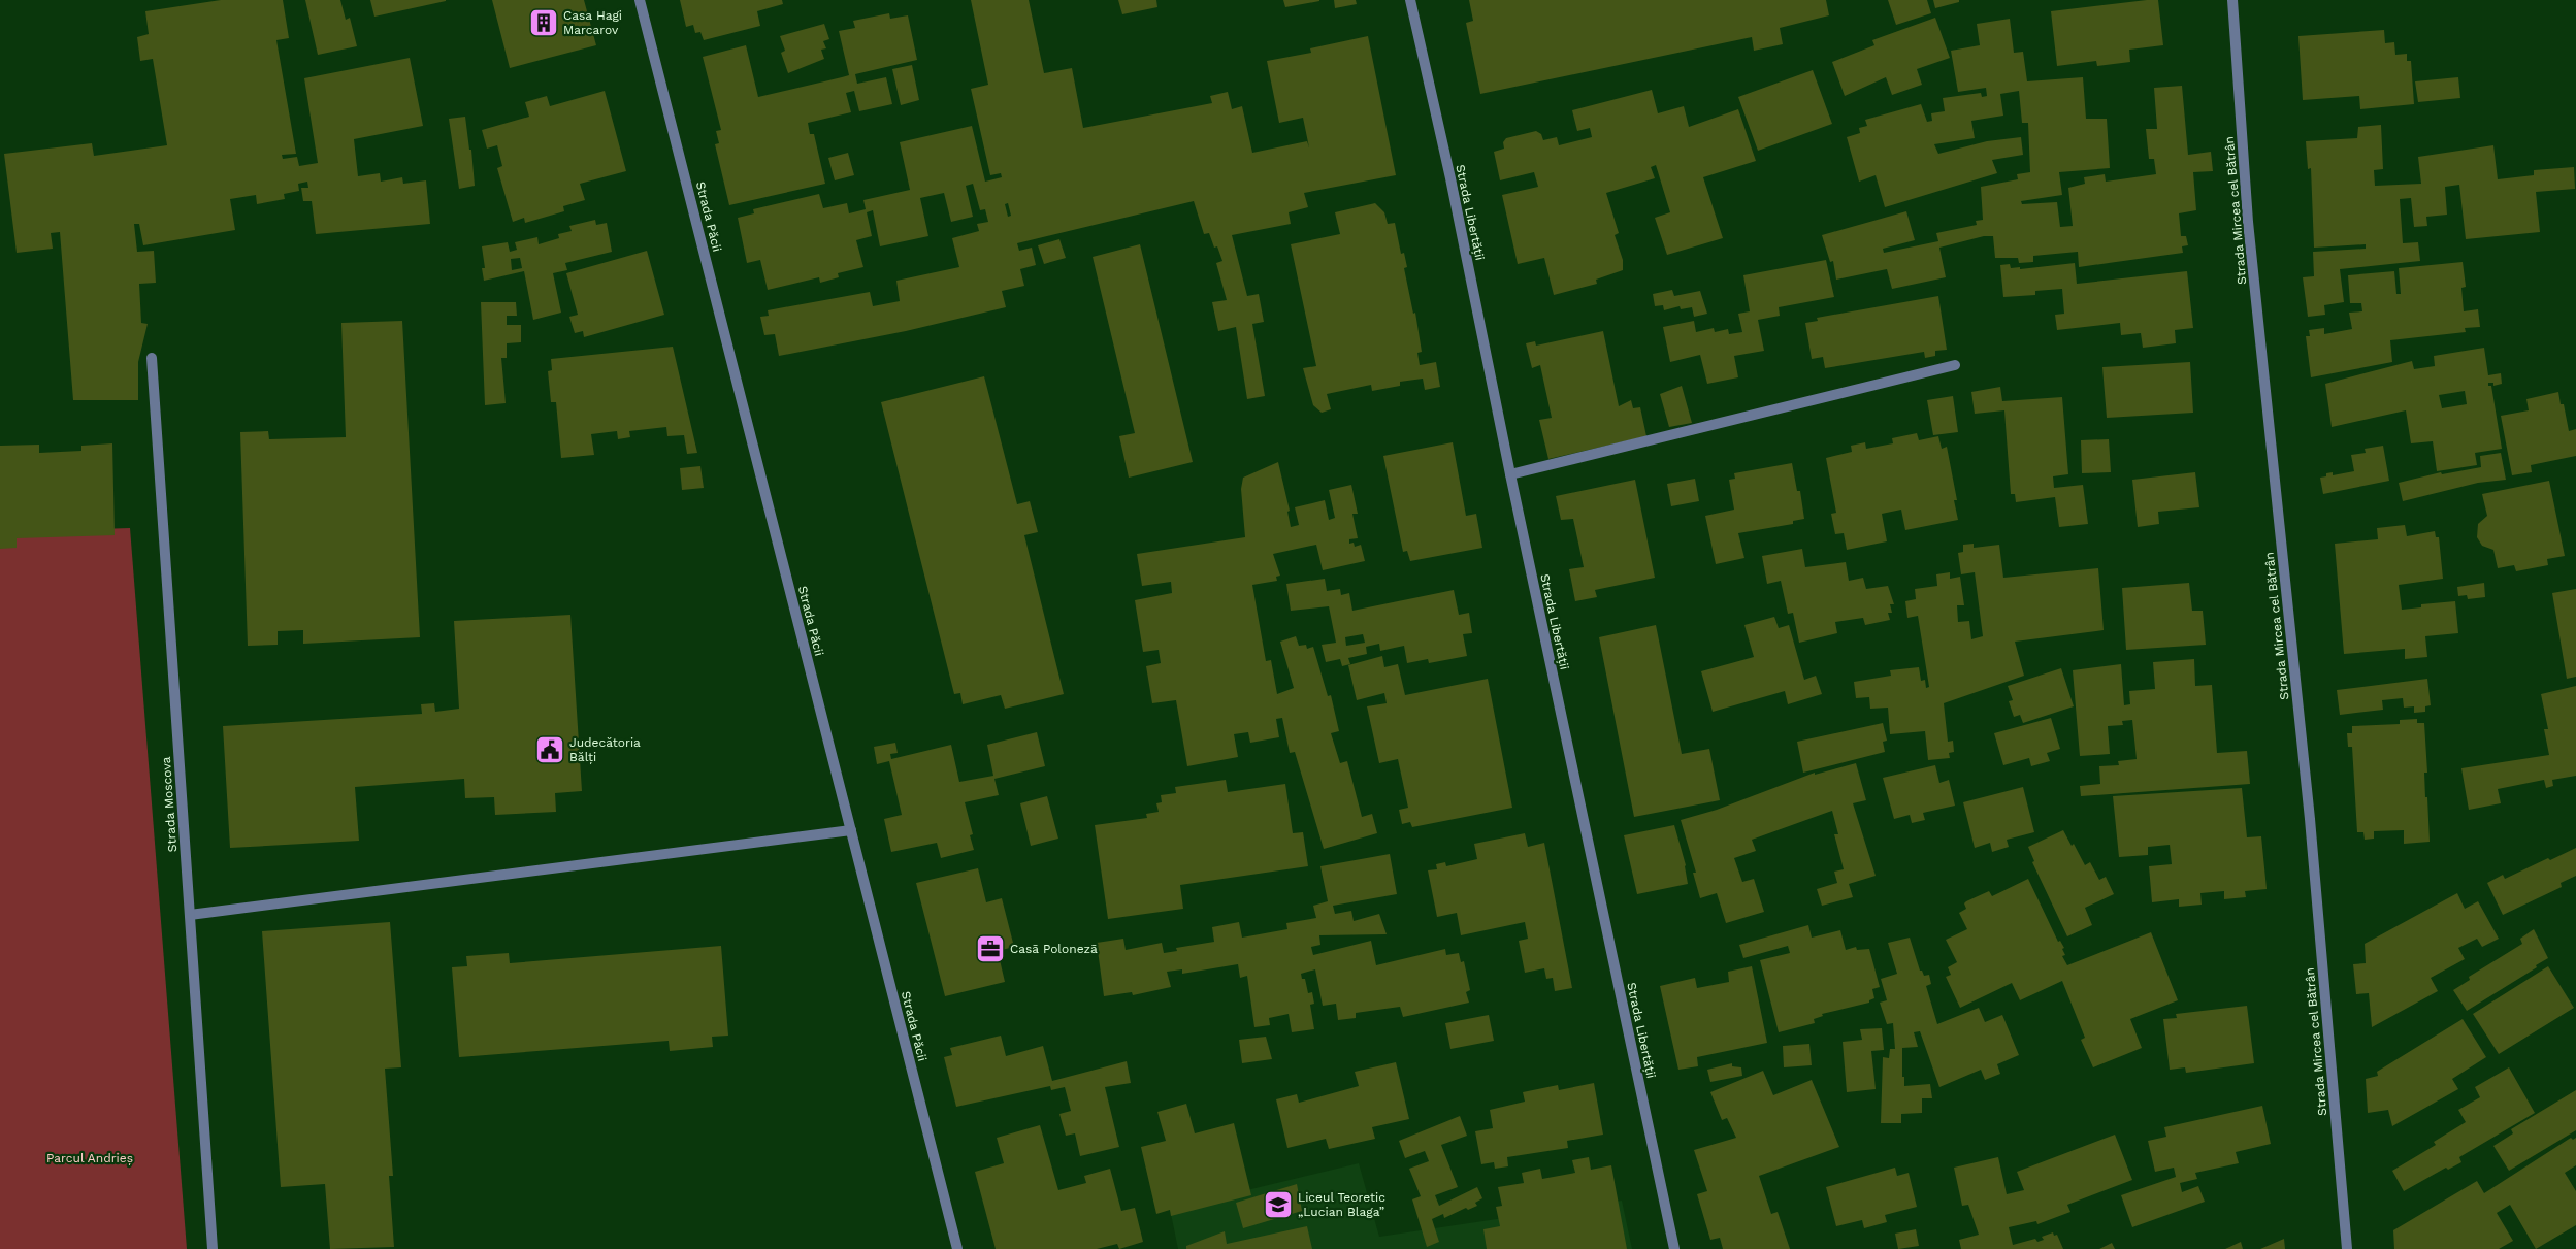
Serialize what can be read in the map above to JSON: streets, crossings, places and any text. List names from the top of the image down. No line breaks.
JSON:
{"streets":{"street":["Strada Mircea cel Bătrân","Strada Libertății","Strada Păcii","Strada Moscova"]},"parks":["Parcul Andrieș"],"places":{"building":["Casa Hagi Marcarov"],"public building":["Judecătoria Bălți"],"office":["Casā Polonezā"],"school or university":["Liceul Teoretic „Lucian Blaga”"]}}
